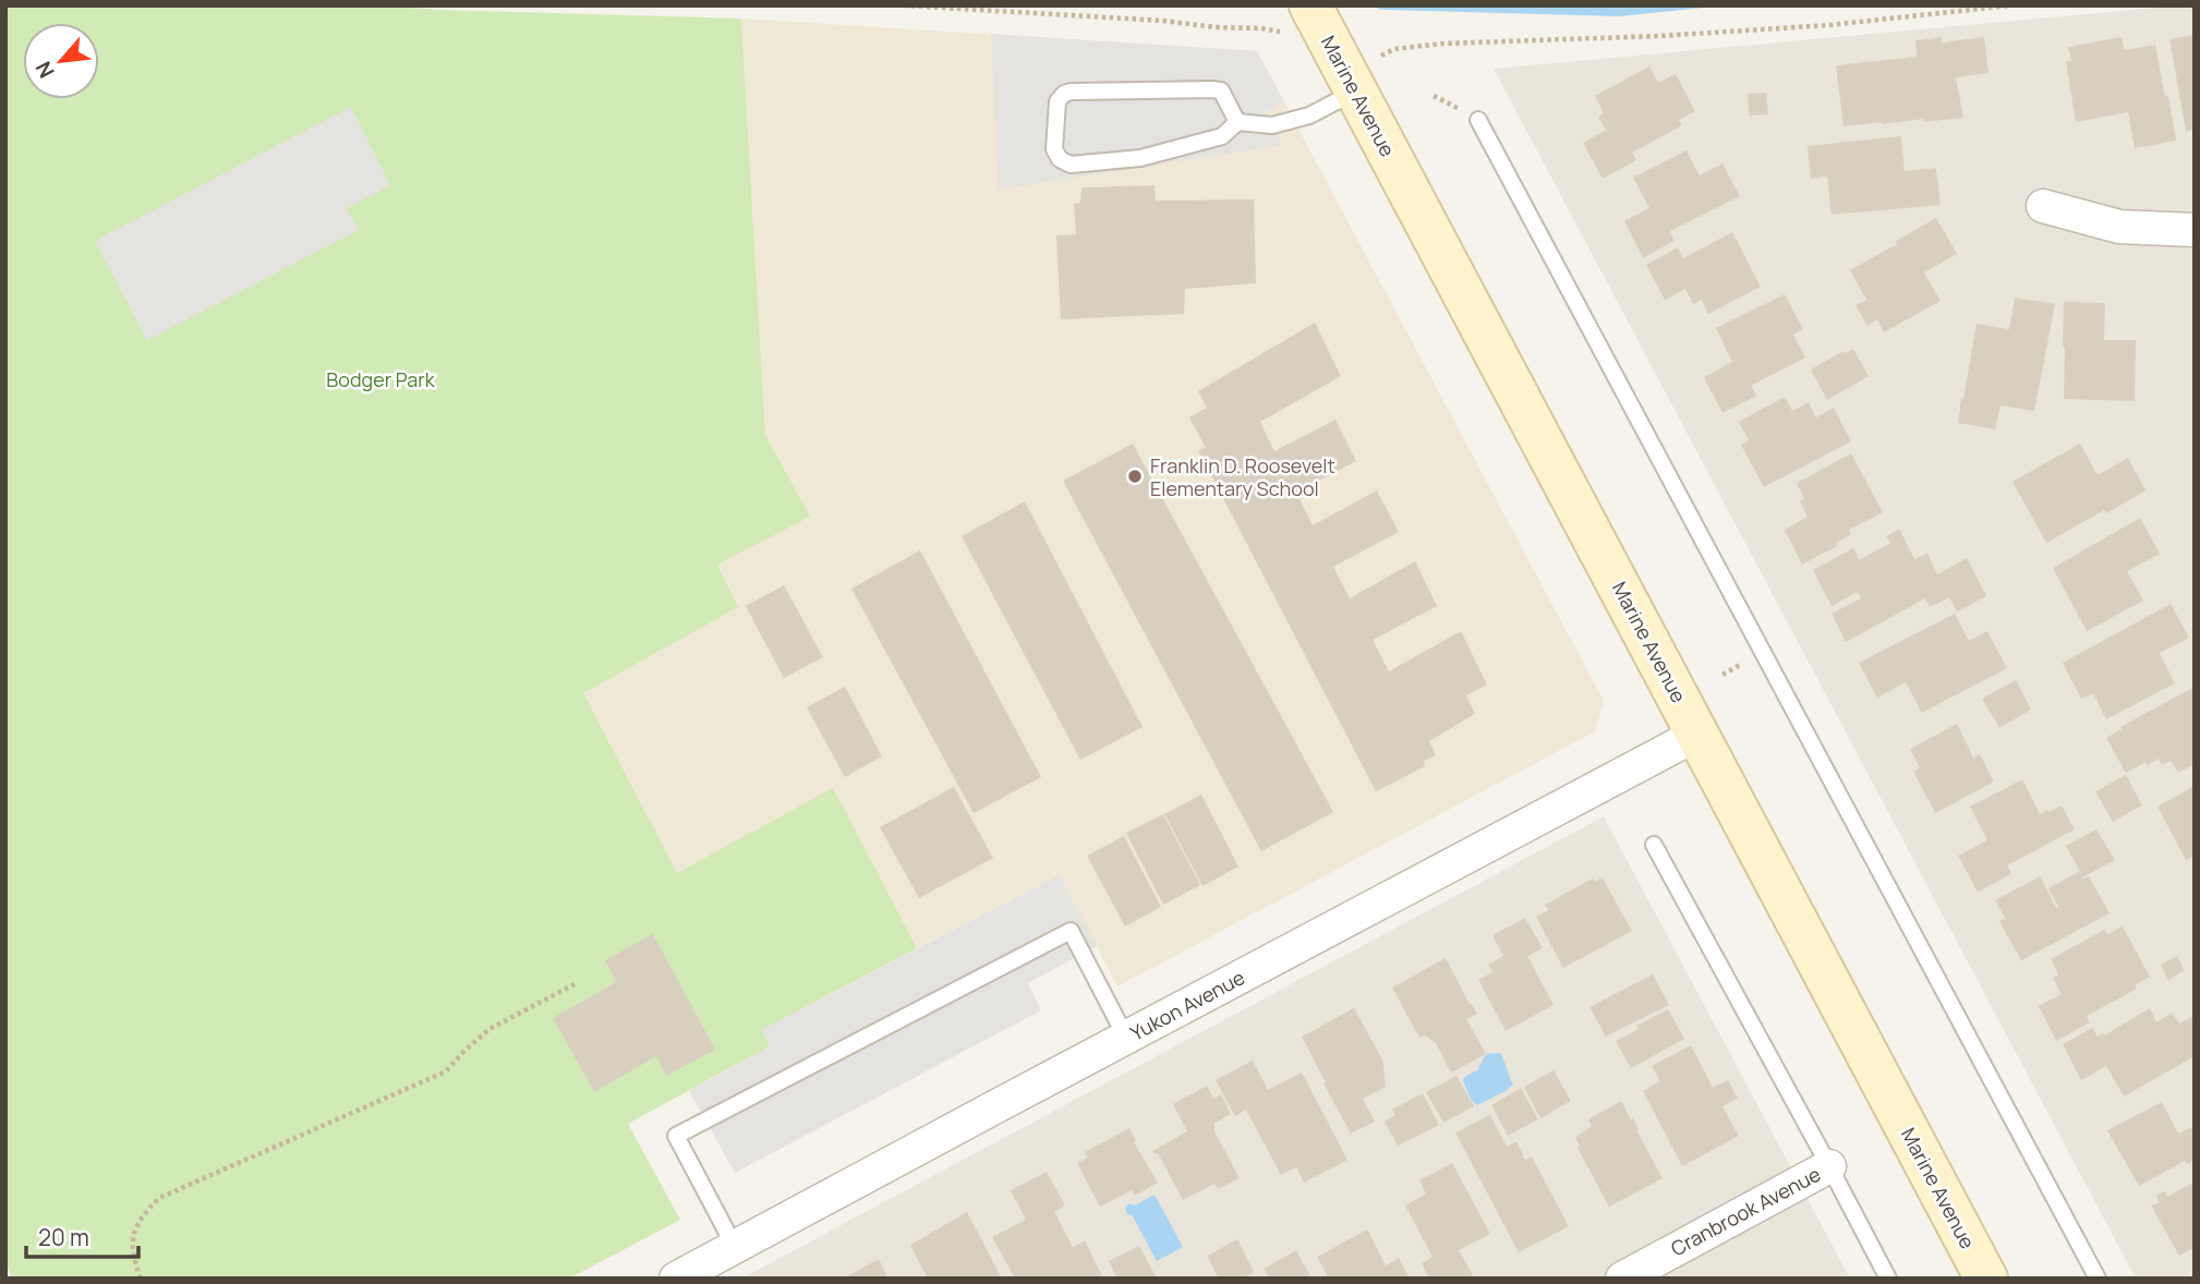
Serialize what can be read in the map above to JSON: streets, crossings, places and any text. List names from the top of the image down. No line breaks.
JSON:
{"streets":{"main road":["Marine Avenue"],"street":["Yukon Avenue","Cranbrook Avenue"]},"crossings":[["Marine Avenue","Yukon Avenue"]],"parks":["Bodger Park"],"places":["Franklin D. Roosevelt Elementary School"],"scale_bar":"20 m","north":"bottom left"}
